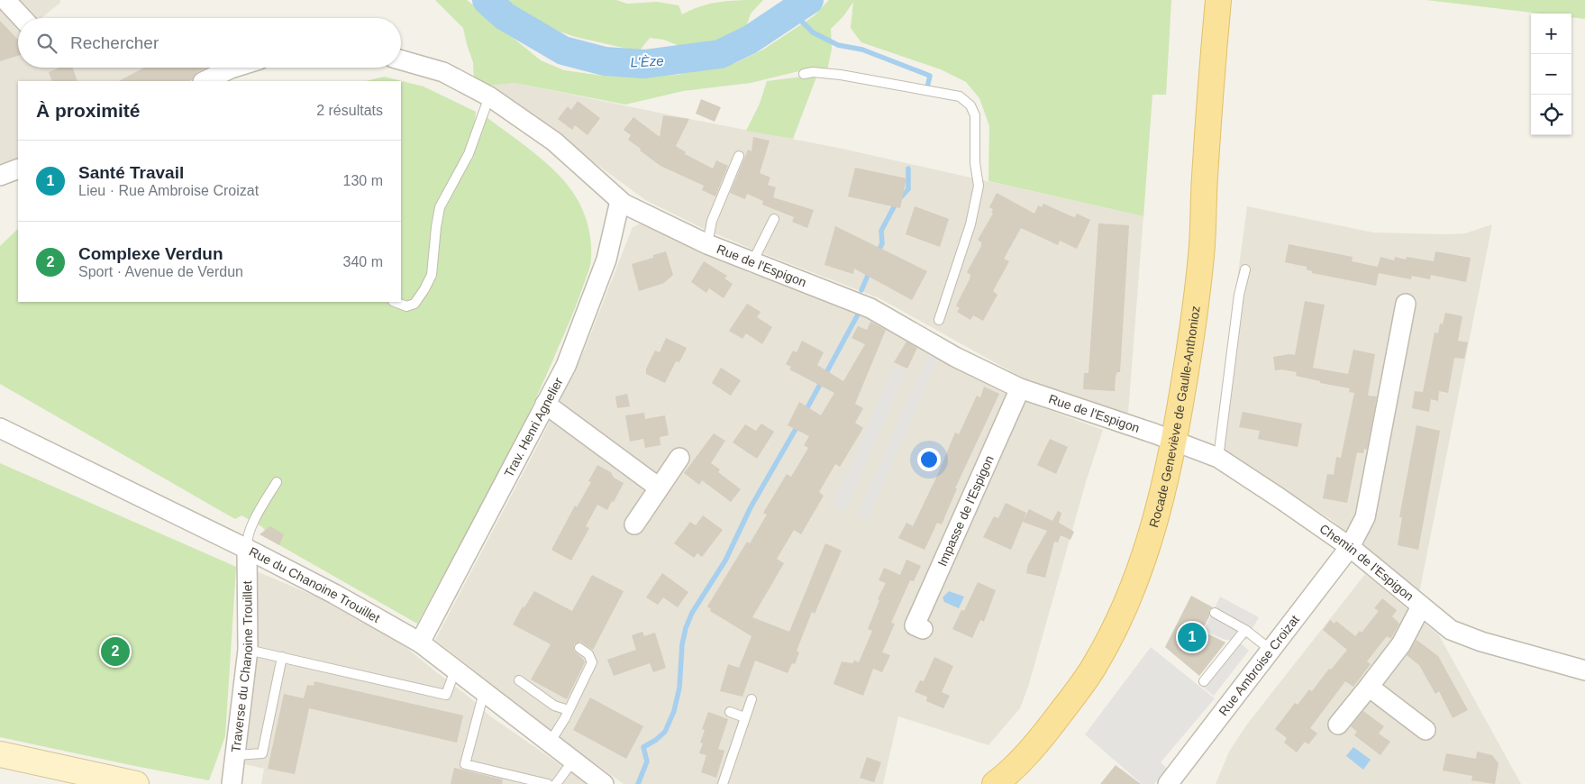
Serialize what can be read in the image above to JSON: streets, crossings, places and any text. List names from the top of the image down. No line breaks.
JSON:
{"streets":{"main road":["Rocade Geneviève de Gaulle-Anthonioz"],"street":["Rue de l'Espigon","Trav. Henri Agnelier","Impasse de l'Espigon","Chemin de l'Espigon","Rue du Chanoine Trouillet","Rue Ambroise Croizat","Traverse du Chanoine Trouillet"]},"crossings":[["Rue de l'Espigon","Trav. Henri Agnelier"],["Rue de l'Espigon","Impasse de l'Espigon"],["Rue de l'Espigon","Chemin de l'Espigon"],["Trav. Henri Agnelier","Rue du Chanoine Trouillet"],["Chemin de l'Espigon","Rue Ambroise Croizat"],["Rue du Chanoine Trouillet","Traverse du Chanoine Trouillet"]],"water":["L'Èze"],"page":{"map_buttons":["+","−"],"search":"Rechercher","heading":["À proximité","2 résultats"],"list":[{"mark":"1","name":"Santé Travail","note":"Lieu · Rue Ambroise Croizat","value":"130 m"},{"mark":"2","name":"Complexe Verdun","note":"Sport · Avenue de Verdun","value":"340 m"}],"pins":["1","2"]}}
